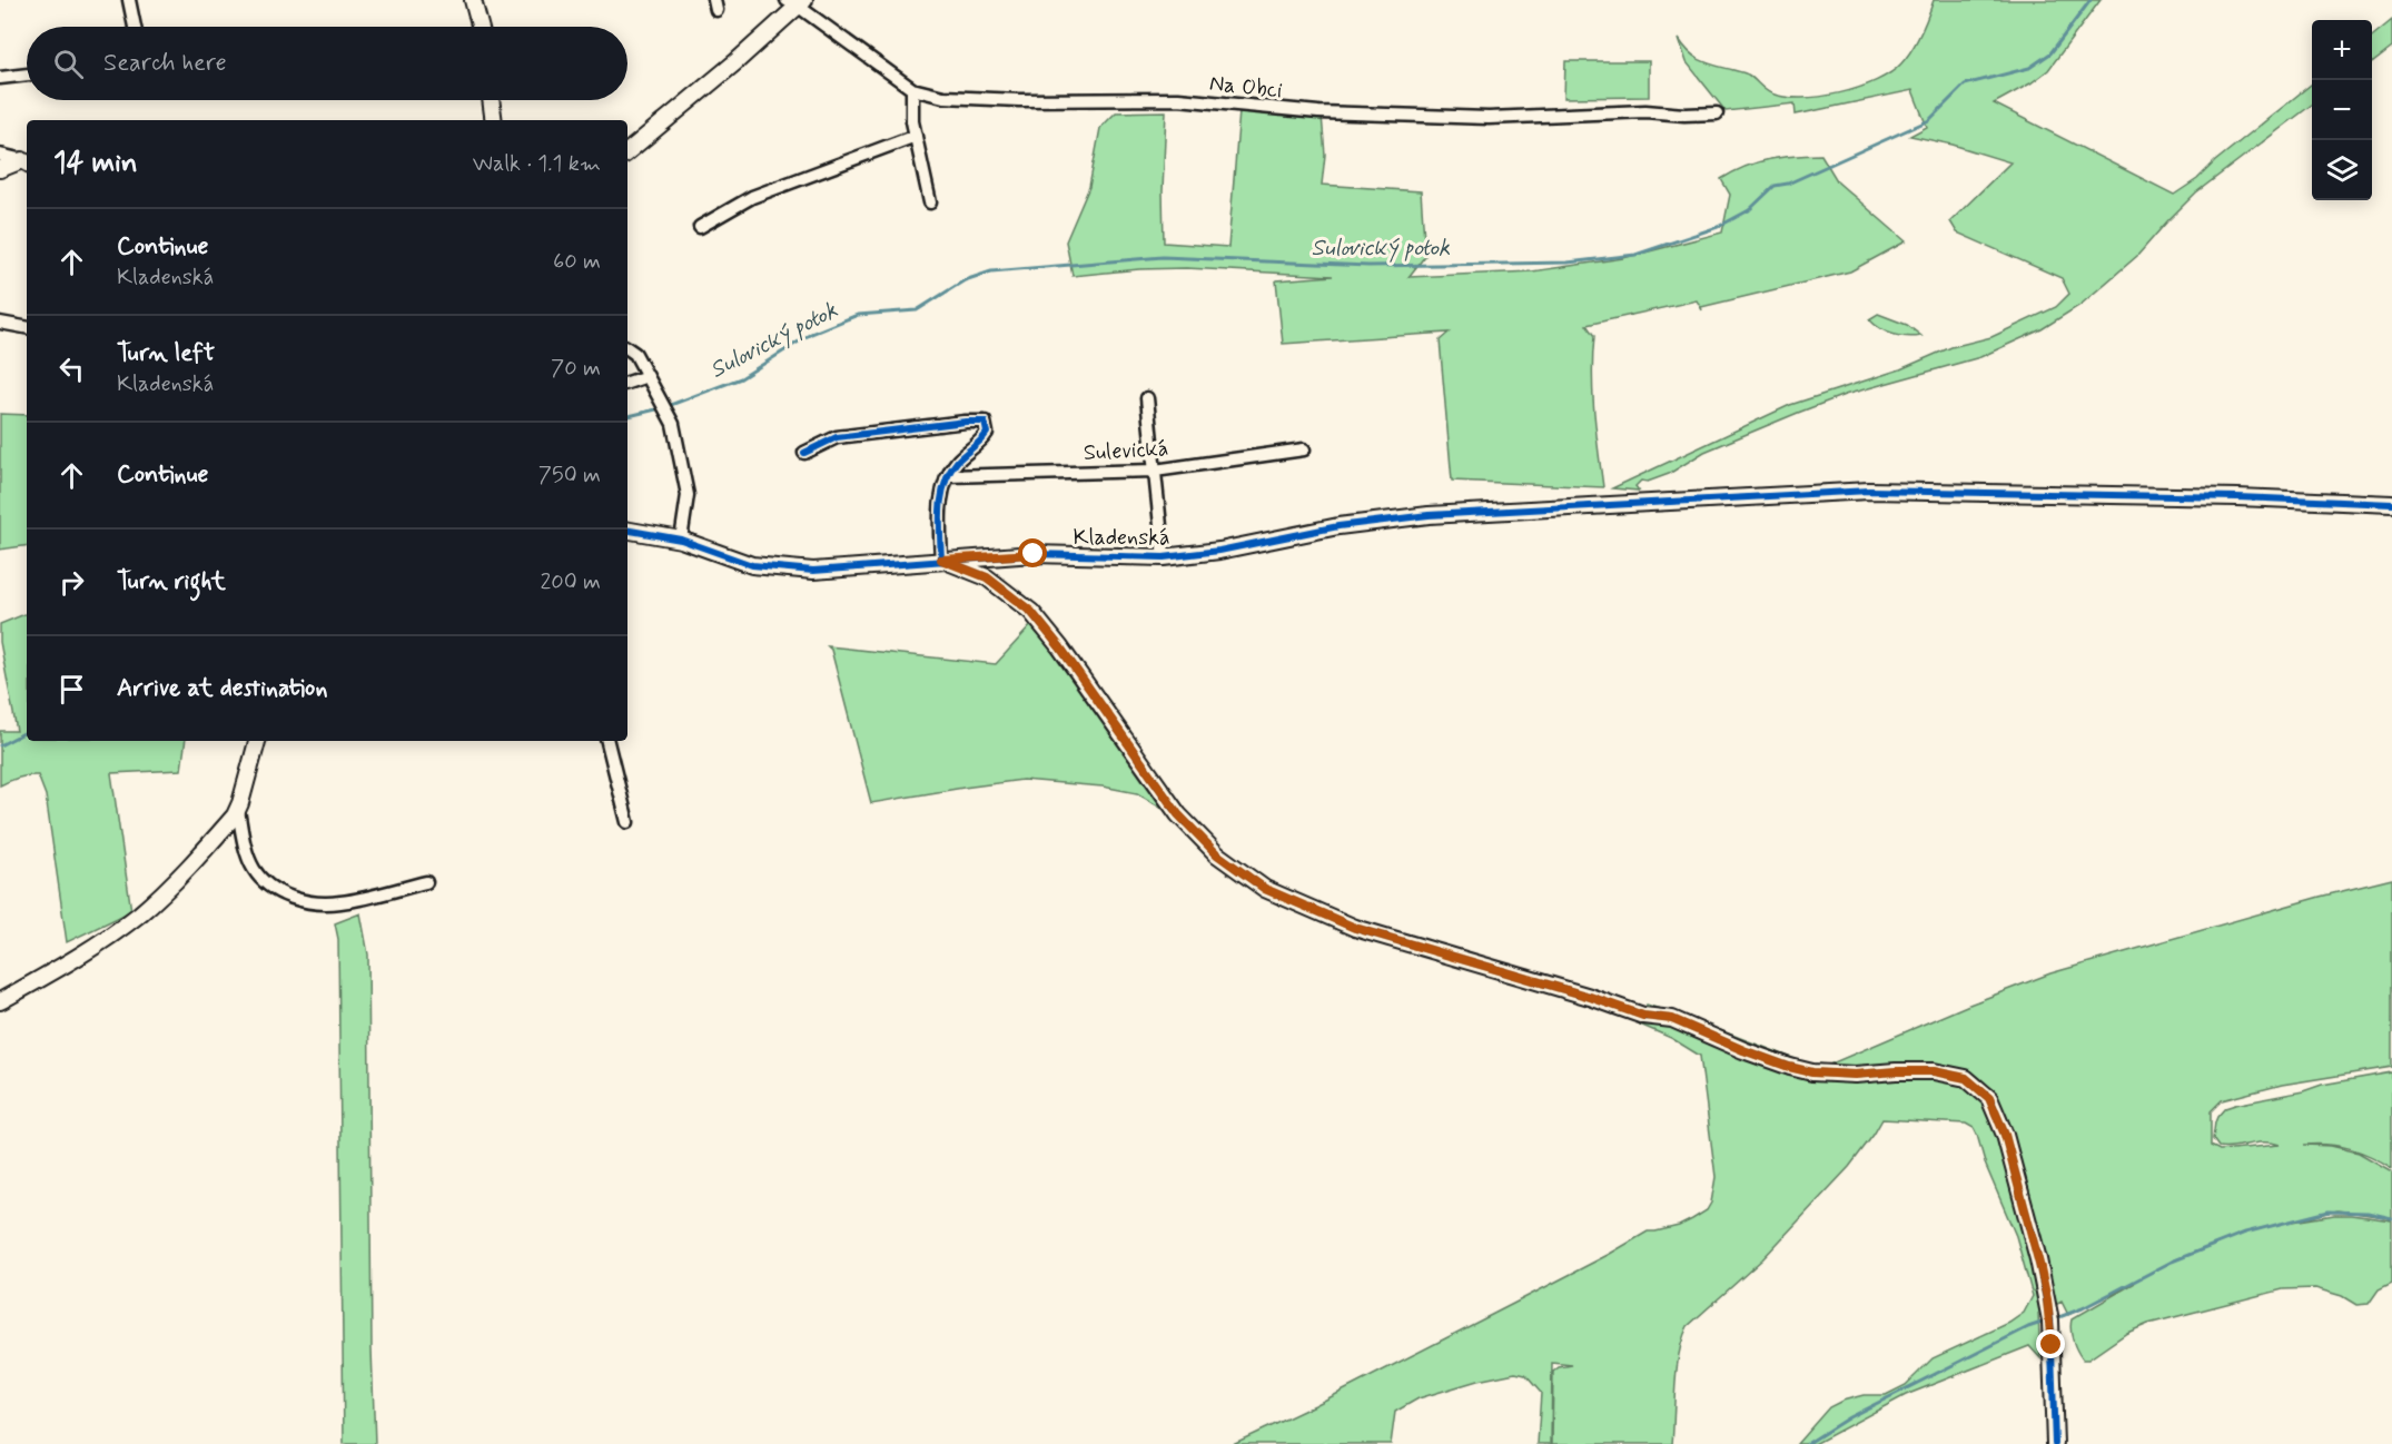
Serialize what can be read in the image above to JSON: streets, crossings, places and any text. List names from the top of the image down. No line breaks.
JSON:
{"streets":{"street":["Na Obci","Sulevická","Kladenská"]},"water":["Sulovický potok"],"page":{"map_buttons":["+","−"],"search":"Search here","heading":["14 min","Walk · 1.1 km"],"list":[["Continue","Kladenská","60 m"],["Turn left","Kladenská","70 m"],["Continue","750 m"],["Turn right","200 m"],"Arrive at destination"]}}
